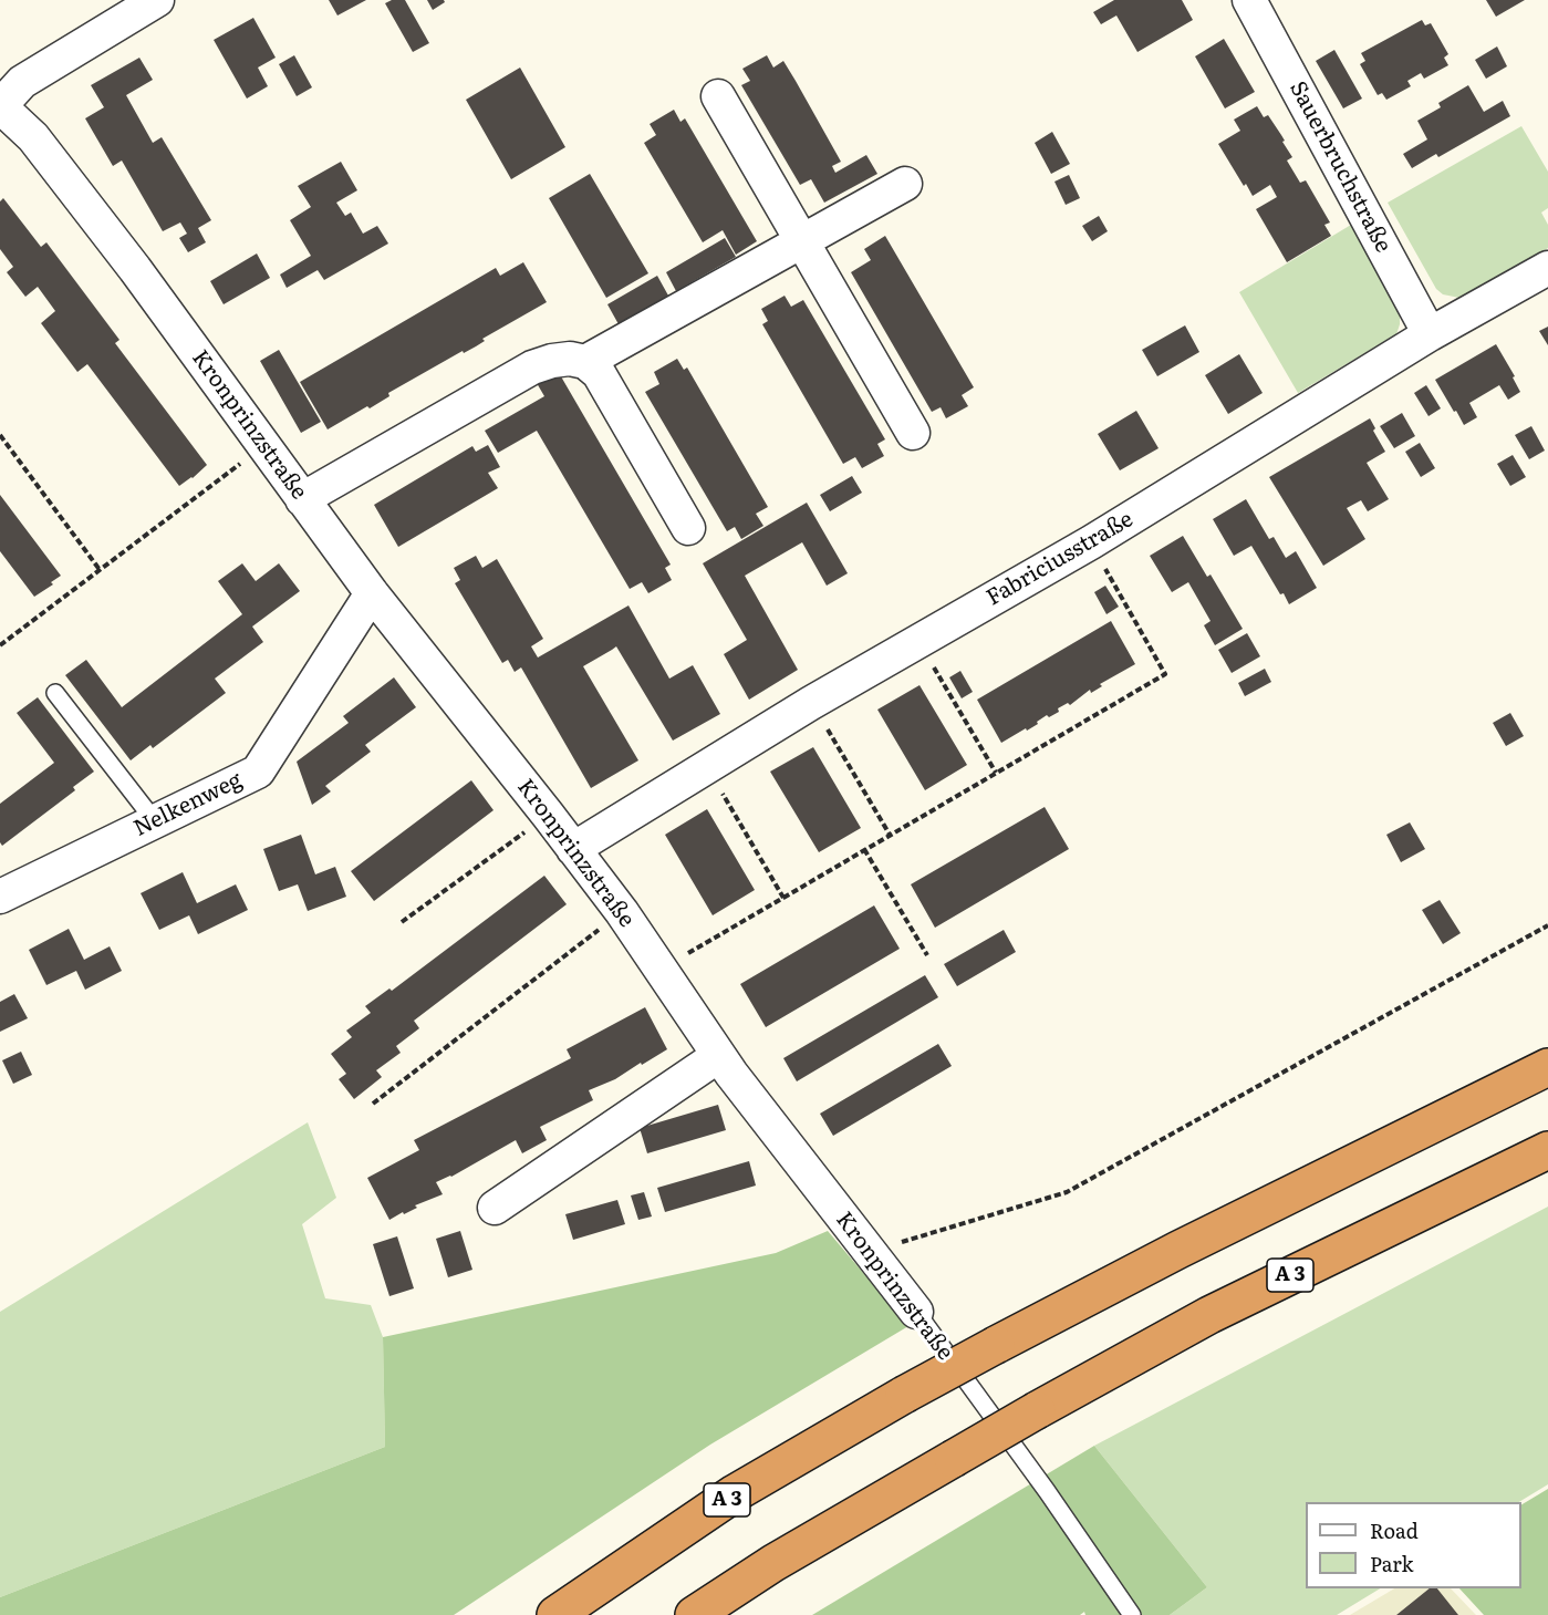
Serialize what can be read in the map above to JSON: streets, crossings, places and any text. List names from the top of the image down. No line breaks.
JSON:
{"streets":{"highway":["A 3"],"street":["Sauerbruchstraße","Kronprinzstraße","Fabriciusstraße","Nelkenweg"]},"crossings":[["Sauerbruchstraße","Fabriciusstraße"],["Kronprinzstraße","Fabriciusstraße"],["Kronprinzstraße","Nelkenweg"]],"legend":["Road","Park"]}
